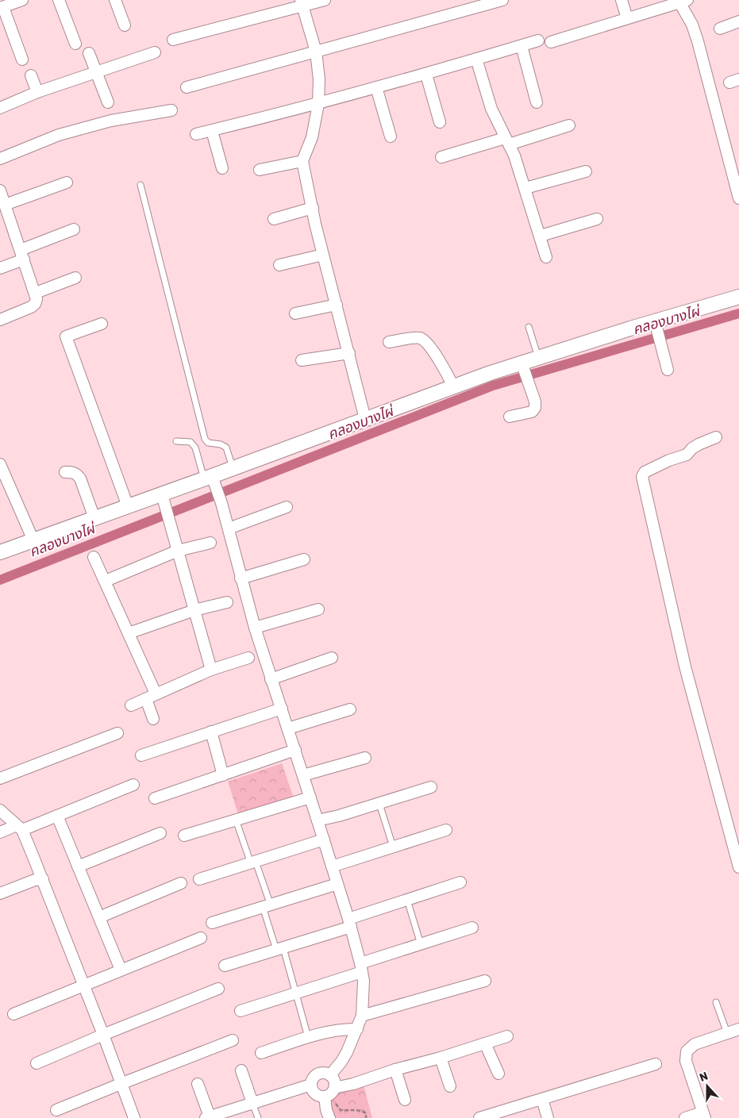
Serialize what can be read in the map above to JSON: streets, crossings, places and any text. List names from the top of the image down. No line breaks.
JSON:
{"water":["คลองบางไผ่"],"north":"top"}
